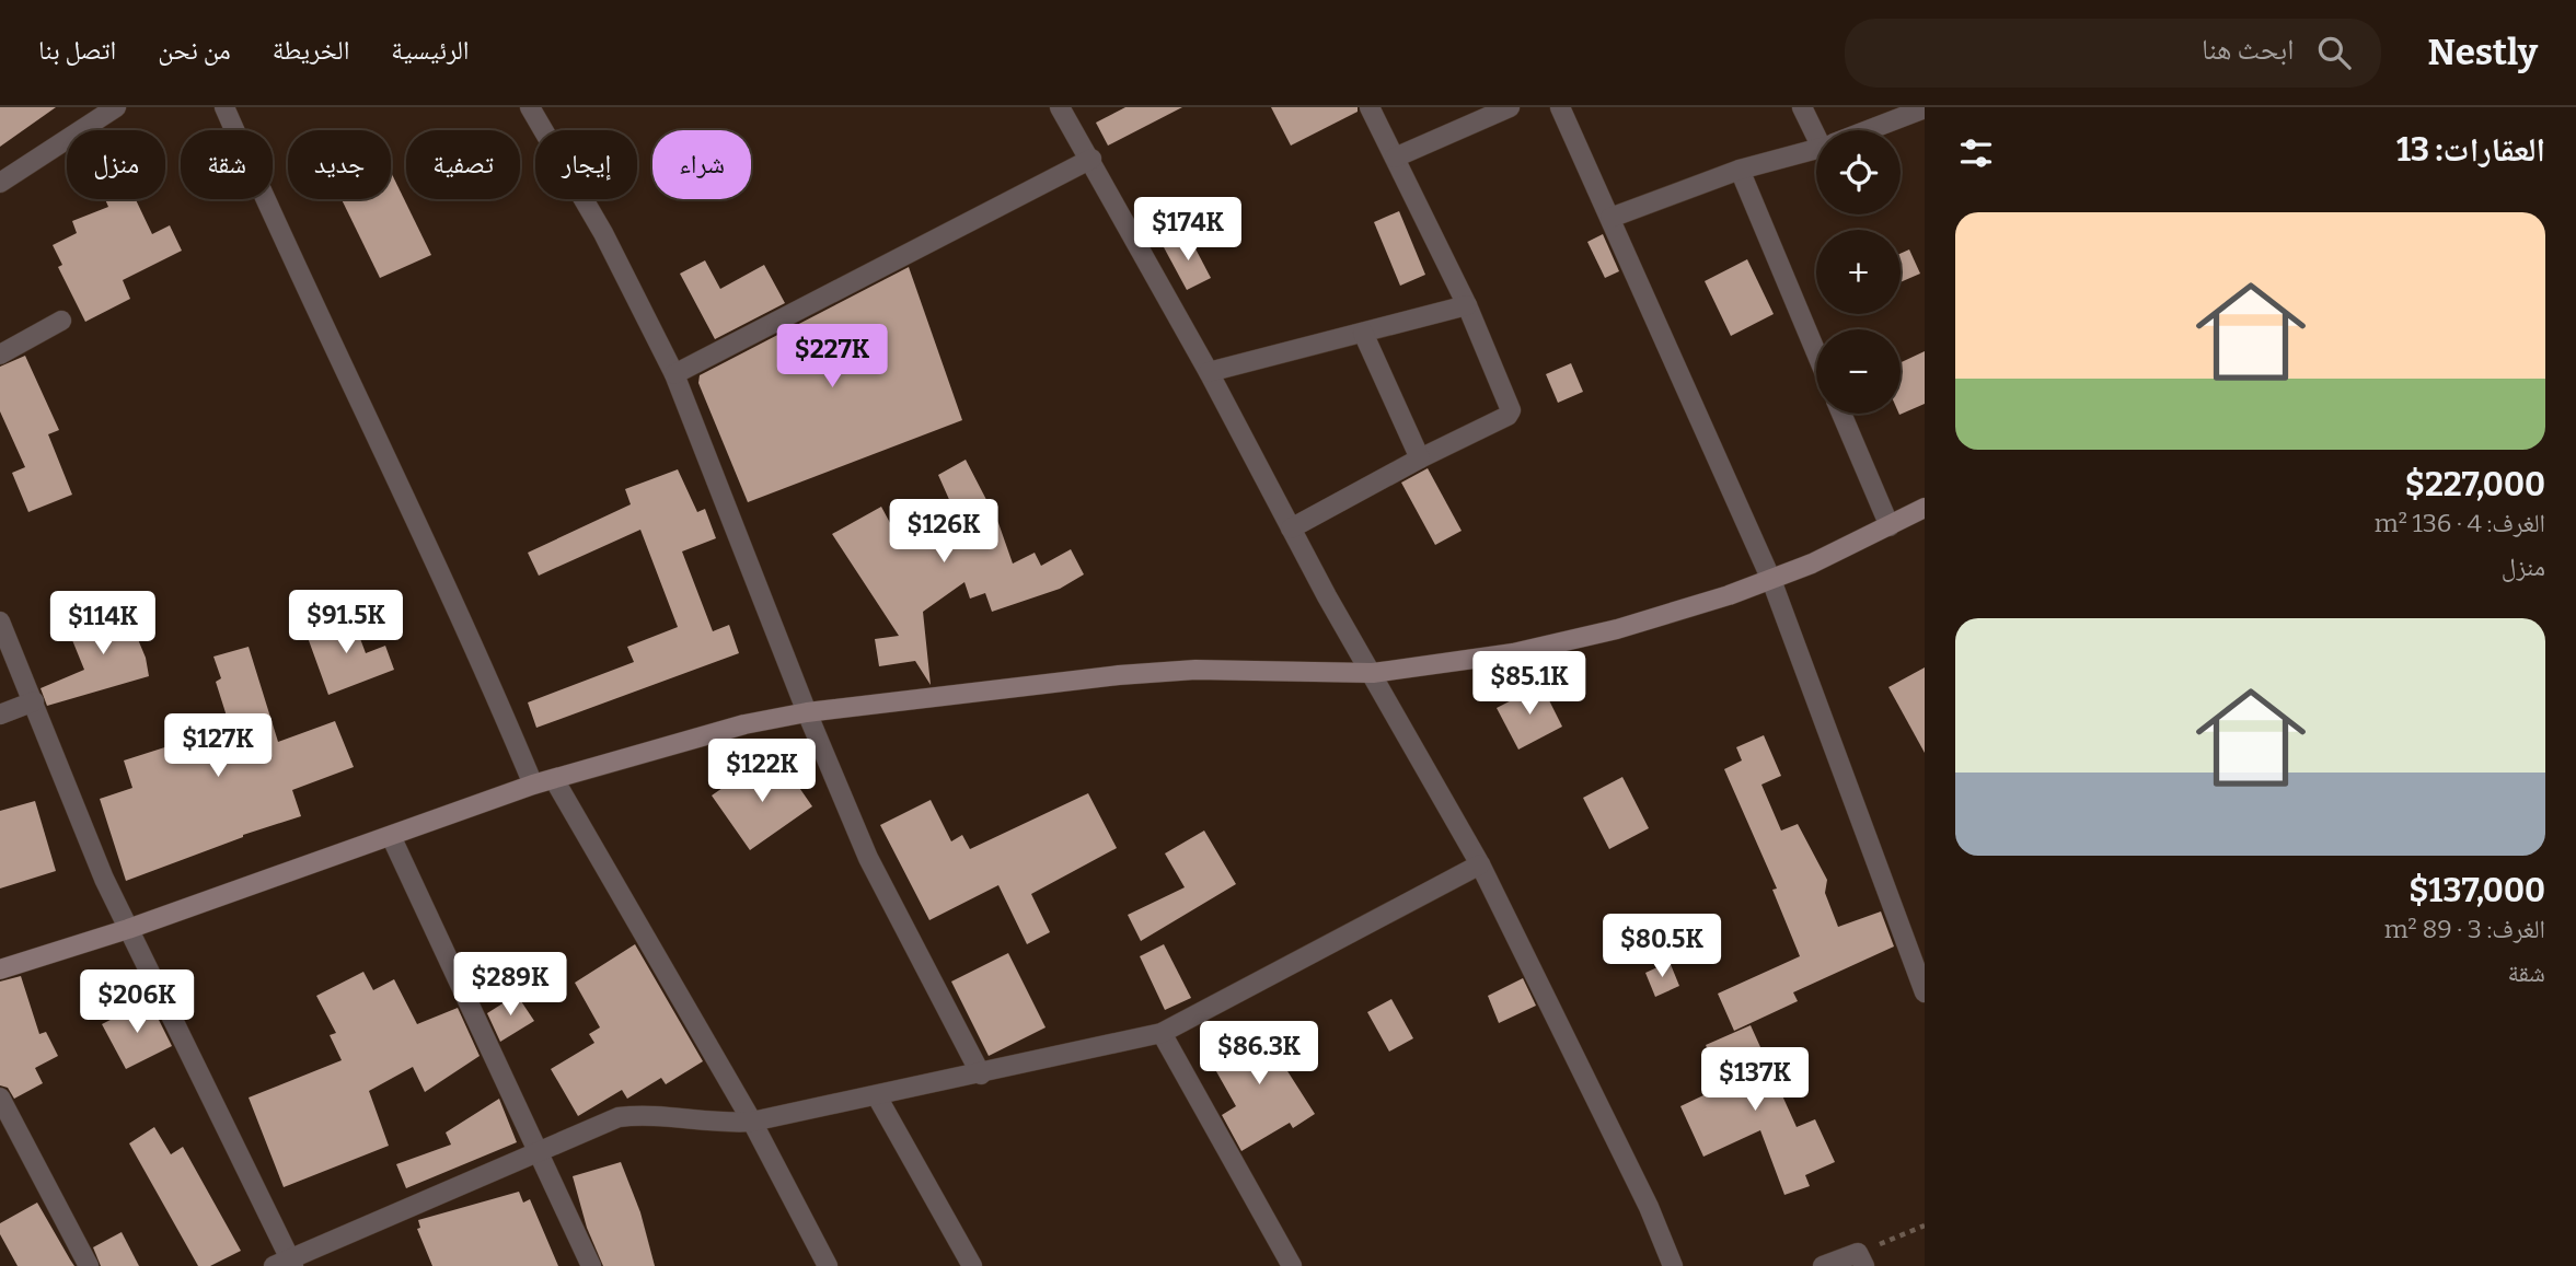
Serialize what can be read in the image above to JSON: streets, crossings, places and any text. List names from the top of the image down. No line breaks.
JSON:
{"page":{"header":"Nestly","search":"ابحث هنا","nav":["الرئيسية","الخريطة","من نحن","اتصل بنا"],"heading":"العقارات: 13","map_buttons":["+","−"],"chip":["شراء","إيجار","تصفية","جديد","شقة","منزل"],"price":["$174K","$227K","$126K","$91.5K","$114K","$85.1K","$127K","$122K","$80.5K","$289K","$206K","$86.3K","$137K"],"list":[{"name":"$227,000","note":"الغرف: 4 · 136 m² · منزل"},{"name":"$137,000","note":"الغرف: 3 · 89 m² · شقة"}]}}
